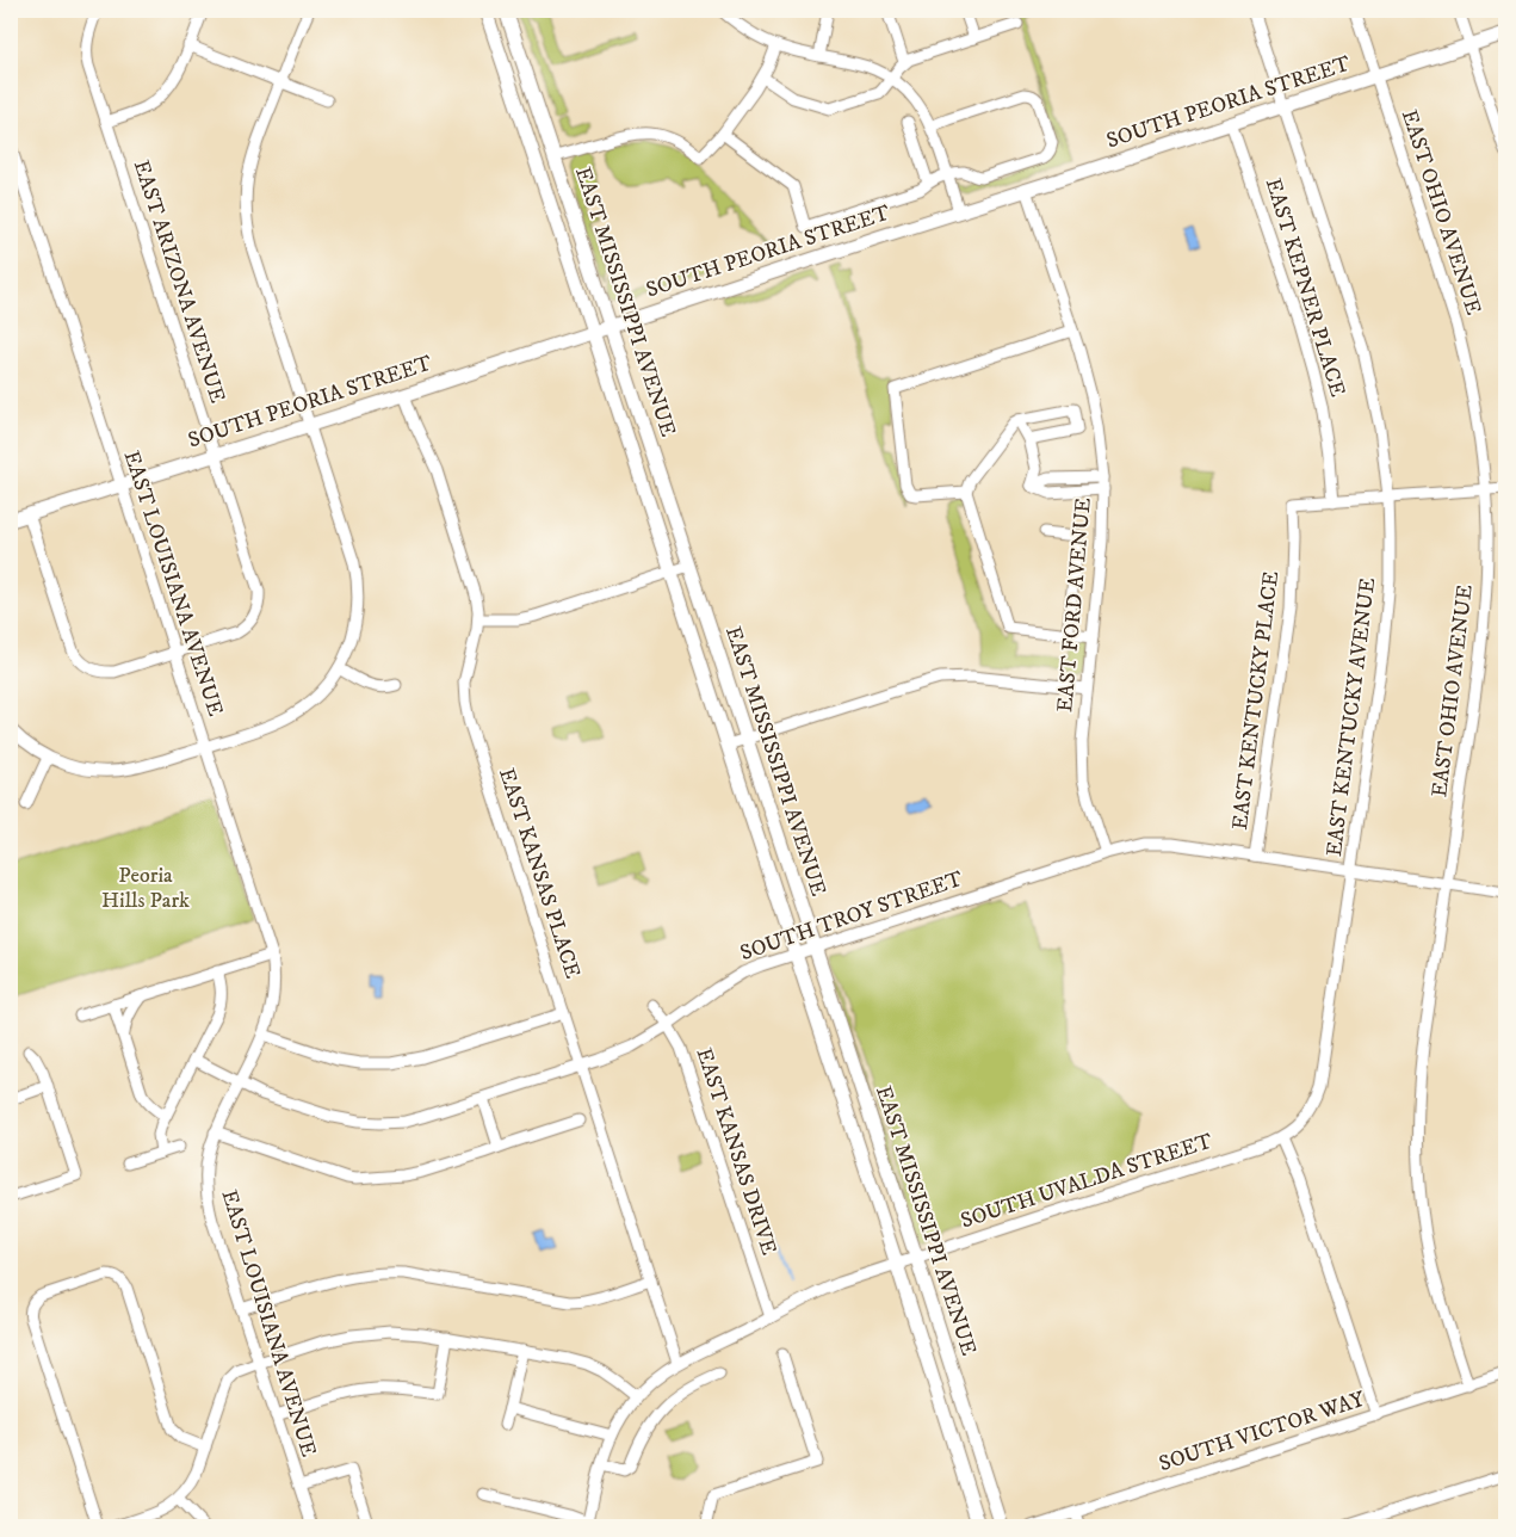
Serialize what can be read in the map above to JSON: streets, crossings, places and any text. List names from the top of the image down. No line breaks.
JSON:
{"streets":{"main road":["SOUTH PEORIA STREET","EAST MISSISSIPPI AVENUE"],"street":["EAST OHIO AVENUE","EAST ARIZONA AVENUE","EAST KEPNER PLACE","EAST LOUISIANA AVENUE","EAST FORD AVENUE","EAST KENTUCKY PLACE","EAST KENTUCKY AVENUE","EAST KANSAS PLACE","SOUTH TROY STREET","EAST KANSAS DRIVE","SOUTH UVALDA STREET","SOUTH VICTOR WAY"]},"crossings":[["SOUTH PEORIA STREET","EAST OHIO AVENUE"],["SOUTH PEORIA STREET","EAST ARIZONA AVENUE"],["SOUTH PEORIA STREET","EAST KEPNER PLACE"],["SOUTH PEORIA STREET","EAST MISSISSIPPI AVENUE"],["SOUTH PEORIA STREET","EAST LOUISIANA AVENUE"],["SOUTH PEORIA STREET","EAST FORD AVENUE"],["SOUTH PEORIA STREET","EAST KENTUCKY AVENUE"],["SOUTH PEORIA STREET","EAST KANSAS PLACE"],["EAST OHIO AVENUE","EAST KENTUCKY PLACE"],["EAST OHIO AVENUE","SOUTH TROY STREET"],["EAST OHIO AVENUE","SOUTH VICTOR WAY"],["EAST ARIZONA AVENUE","EAST LOUISIANA AVENUE"],["EAST KEPNER PLACE","EAST KENTUCKY PLACE"],["EAST MISSISSIPPI AVENUE","SOUTH TROY STREET"],["EAST MISSISSIPPI AVENUE","SOUTH UVALDA STREET"],["EAST LOUISIANA AVENUE","SOUTH TROY STREET"],["EAST FORD AVENUE","SOUTH TROY STREET"],["EAST KENTUCKY PLACE","EAST KENTUCKY AVENUE"],["EAST KENTUCKY PLACE","SOUTH TROY STREET"],["EAST KENTUCKY AVENUE","SOUTH TROY STREET"],["EAST KENTUCKY AVENUE","SOUTH UVALDA STREET"],["EAST KANSAS PLACE","SOUTH TROY STREET"],["EAST KANSAS PLACE","SOUTH UVALDA STREET"],["SOUTH TROY STREET","EAST KANSAS DRIVE"],["EAST KANSAS DRIVE","SOUTH UVALDA STREET"]],"parks":["Peoria Hills Park"]}
